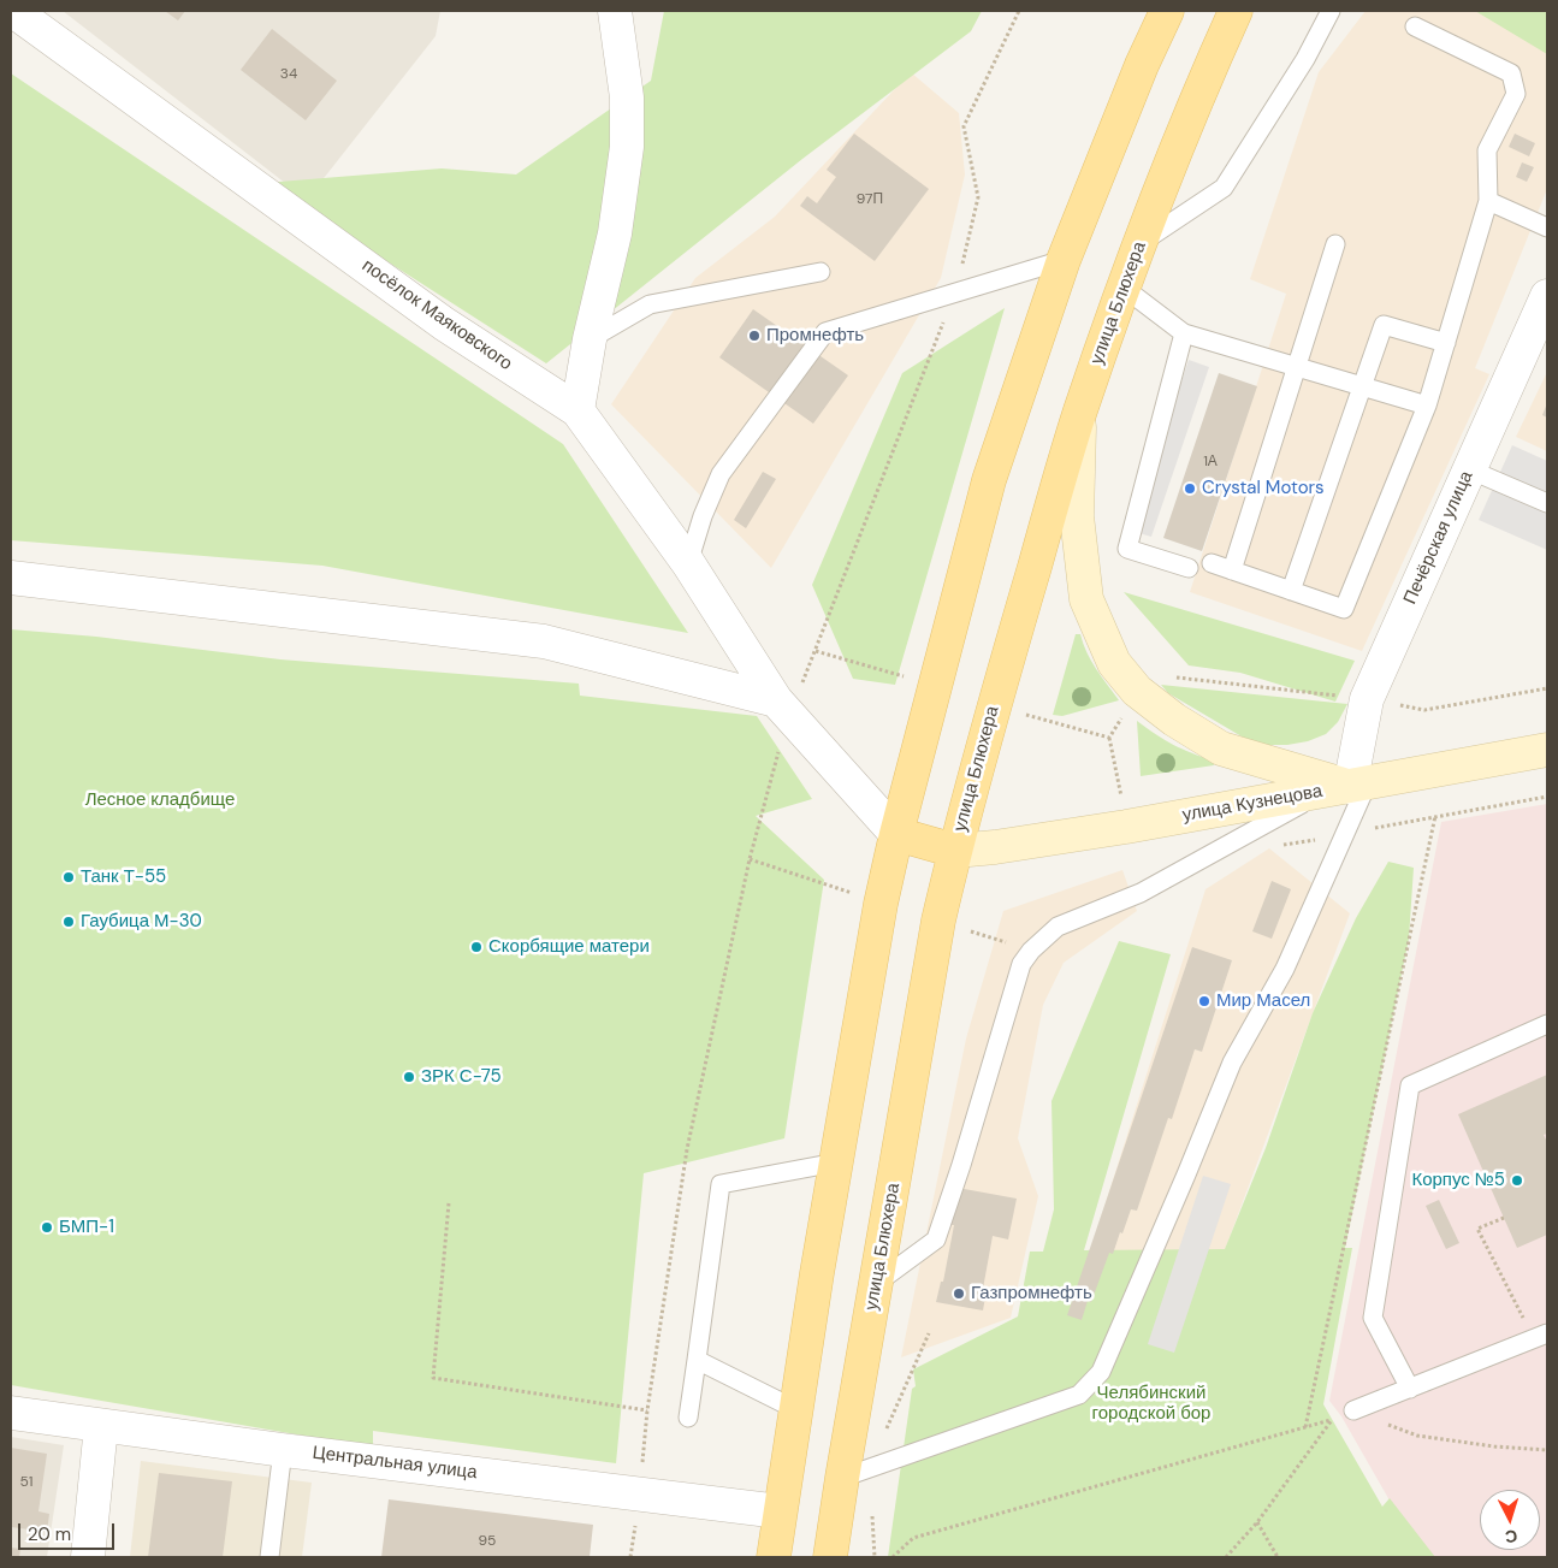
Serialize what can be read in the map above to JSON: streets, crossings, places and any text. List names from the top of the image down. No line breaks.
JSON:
{"streets":{"main road":["улица Блюхера"],"street":["посёлок Маяковского","Печёрская улица","улица Кузнецова","Центральная улица"]},"crossings":[["улица Блюхера","улица Кузнецова"],["Печёрская улица","улица Кузнецова"]],"parks":["Лесное кладбище","Челябинский городской бор"],"places":["Промнефть","Crystal Motors","Танк Т-55","Гаубица М-30","Скорбящие матери","Мир Масел","ЗРК С-75","Корпус №5","БМП-1","Газпромнефть"],"house_numbers":["34","97П","1А","51","95"],"scale_bar":"20 m","north":"bottom"}
